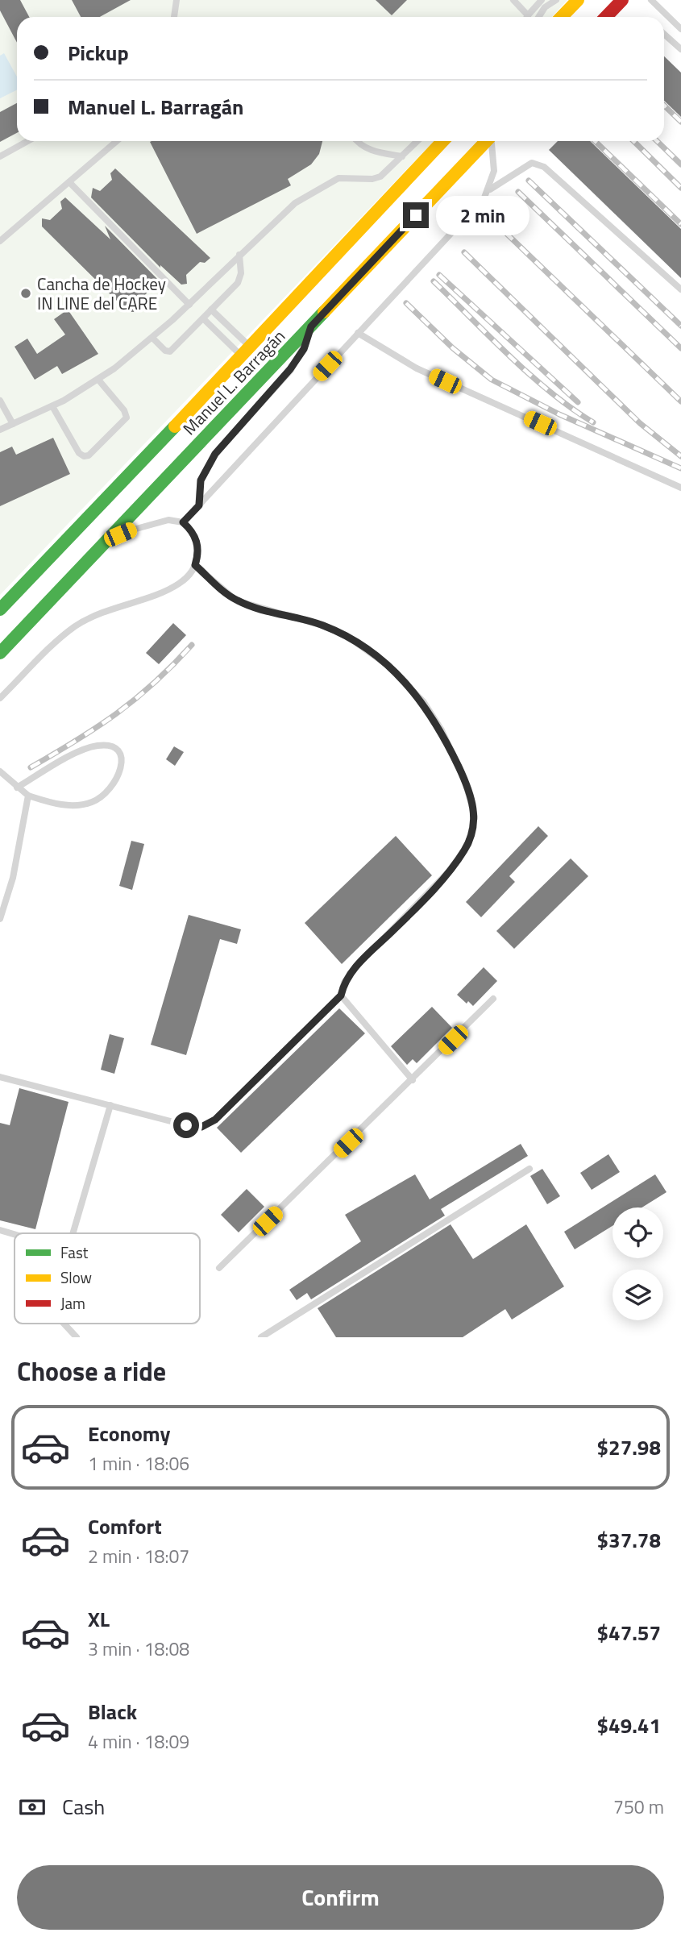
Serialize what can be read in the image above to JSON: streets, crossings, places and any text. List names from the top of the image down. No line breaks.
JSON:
{"streets":{"highway":["Manuel L. Barragán"]},"places":["Cancha de Hockey IN LINE del CARE"],"legend":["Fast","Slow","Jam"],"page":{"banner":["Pickup","Manuel L. Barragán"],"bubble":"2 min","heading":"Choose a ride","list":[{"name":"Economy","note":"1 min · 18:06","value":"$27.98"},{"name":"Comfort","note":"2 min · 18:07","value":"$37.78"},{"name":"XL","note":"3 min · 18:08","value":"$47.57"},{"name":"Black","note":"4 min · 18:09","value":"$49.41"}],"pay":["Cash","750 m"],"buttons":"Confirm"}}
